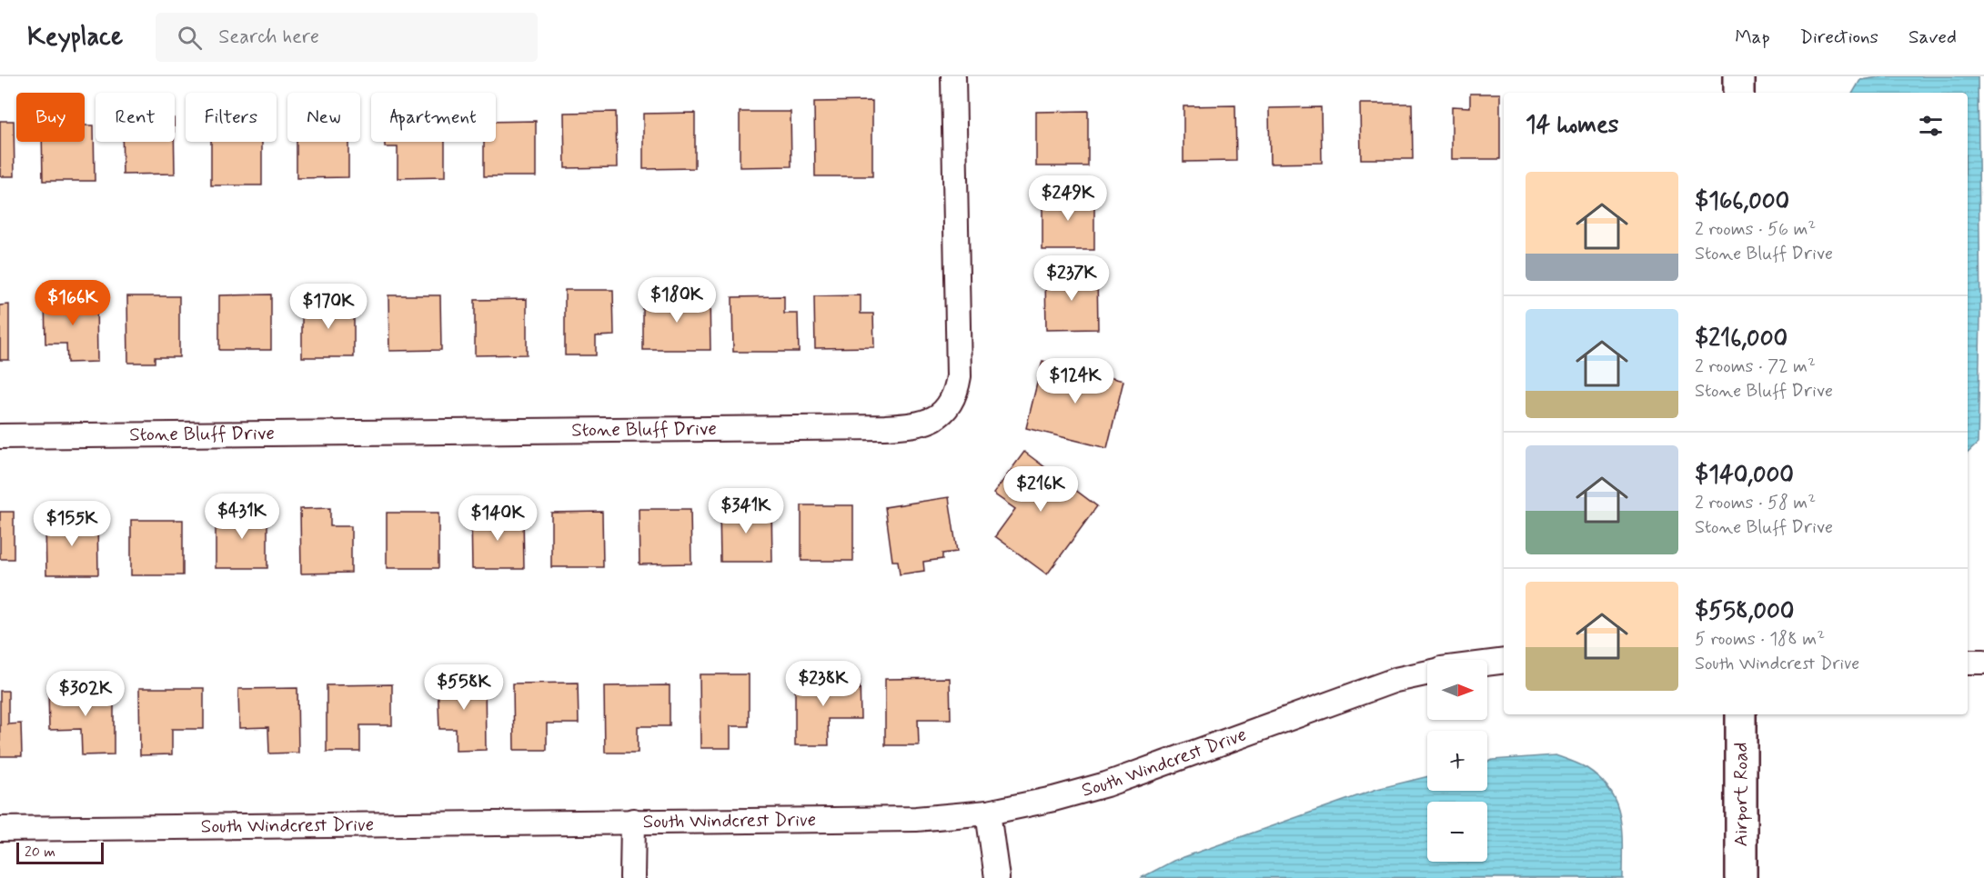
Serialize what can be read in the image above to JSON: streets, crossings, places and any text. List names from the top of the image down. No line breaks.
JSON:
{"streets":{"main road":["Airport Road"],"street":["Stone Bluff Drive","South Windcrest Drive"]},"scale_bar":"20 m","north":"right","page":{"header":"Keyplace","search":"Search here","nav":["Map","Directions","Saved"],"chip":["Buy","Rent","Filters","New","Apartment"],"heading":"14 homes","list":[{"name":"$166,000","note":"2 rooms · 56 m² · Stone Bluff Drive"},{"name":"$216,000","note":"2 rooms · 72 m² · Stone Bluff Drive"},{"name":"$140,000","note":"2 rooms · 58 m² · Stone Bluff Drive"},{"name":"$558,000","note":"5 rooms · 188 m² · South Windcrest Drive"}],"price":["$249K","$237K","$180K","$166K","$170K","$124K","$216K","$341K","$431K","$140K","$155K","$238K","$558K","$302K"],"map_buttons":["+","−"],"scale":"20 m"}}
